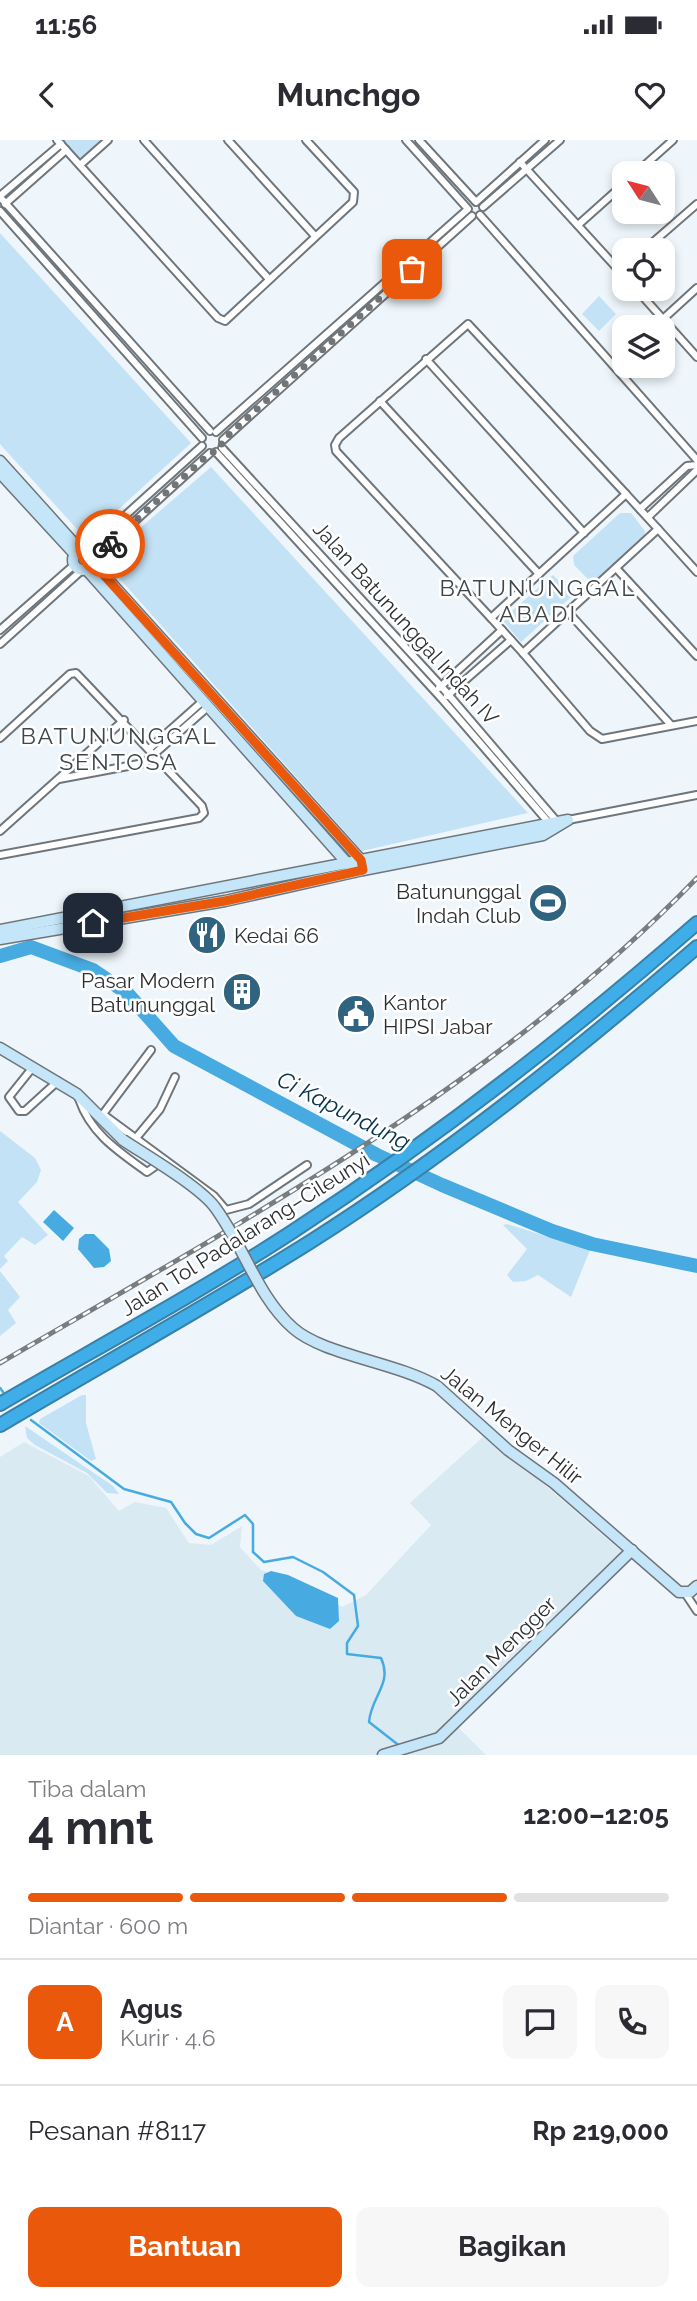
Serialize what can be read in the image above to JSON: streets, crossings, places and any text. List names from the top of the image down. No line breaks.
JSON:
{"streets":{"highway":["Jalan Tol Padalarang–Cileunyi"],"street":["Jalan Batununggal Indah IV","Jalan Menger Hilir","Jalan Mengger"]},"crossings":[["Jalan Menger Hilir","Jalan Mengger"]],"districts":["BATUNUNGGAL ABADI","BATUNUNGGAL SENTOSA"],"water":["Ci Kapundung"],"places":{"sports":["Batununggal Indah Club"],"restaurant":["Kedai 66"],"building":["Pasar Modern Batununggal"],"public building":["Kantor HIPSI Jabar"]},"north":"top left","page":{"status":"11:56","header":"Munchgo","heading":["4 mnt","Tiba dalam","12:00–12:05"],"panel":["Agus","Kurir · 4.6","Pesanan #8117","Rp 219,000"],"bar":"Diantar · 600 m","round":"A","buttons":["Bantuan","Bagikan"]}}
